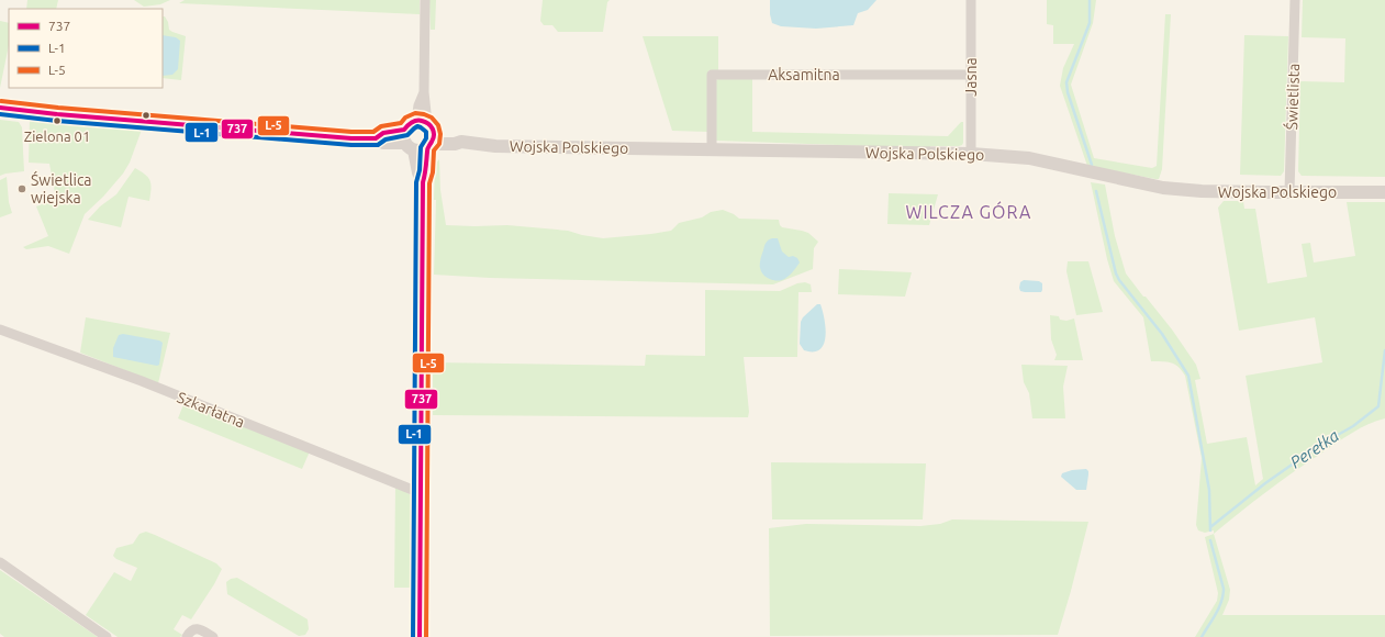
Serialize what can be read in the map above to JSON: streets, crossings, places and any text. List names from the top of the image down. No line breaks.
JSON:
{"streets":{"street":["Aksamitna","Jasna","Świetlista","Wojska Polskiego","Szkarłatna"]},"crossings":[["Aksamitna","Jasna"],["Aksamitna","Wojska Polskiego"],["Jasna","Wojska Polskiego"],["Świetlista","Wojska Polskiego"]],"districts":["WILCZA GÓRA"],"water":["Perełka"],"places":["Zielona 01","Świetlica wiejska"],"lines":["transit line L-5","transit line 737","transit line L-1"],"legend":["737","L-1","L-5"]}
